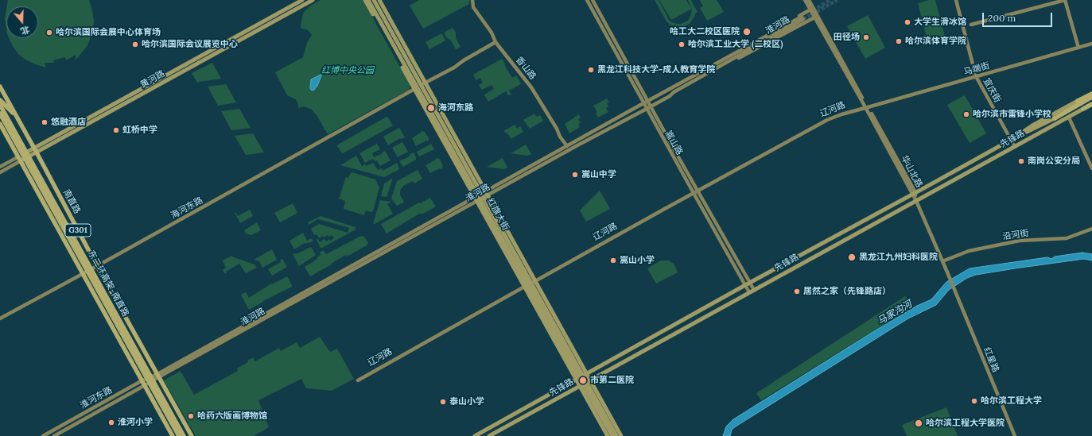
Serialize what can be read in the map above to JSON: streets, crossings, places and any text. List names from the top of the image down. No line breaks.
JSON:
{"streets":{"highway":["先锋路","南直路","G301","东二环高架-南直路"],"main road":["淮河路","香山路","马端街","黄河路","宣庆街","辽河路","嵩山路","华山北路","海河东路","红旗大街","沿河街","红星路","淮河东路"]},"crossings":[["淮河路","香山路"],["淮河路","嵩山路"],["淮河路","南直路"],["淮河路","红旗大街"],["淮河路","G301"],["淮河路","淮河东路"],["香山路","海河东路"],["马端街","宣庆街"],["马端街","辽河路"],["马端街","华山北路"],["黄河路","南直路"],["黄河路","G301"],["宣庆街","先锋路"],["辽河路","嵩山路"],["辽河路","华山北路"],["辽河路","红旗大街"],["先锋路","嵩山路"],["先锋路","华山北路"],["先锋路","红旗大街"],["华山北路","沿河街"],["华山北路","红星路"],["南直路","海河东路"],["南直路","G301"],["南直路","淮河东路"],["海河东路","红旗大街"],["海河东路","G301"],["G301","淮河东路"],["沿河街","红星路"]],"water":["马家沟河"],"parks":["红博中央公园"],"places":["大学生滑冰馆","哈工大二校区医院","哈尔滨国际会展中心体育场","田径场","哈尔滨体育学院","哈尔滨国际会议展览中心","哈尔滨工业大学 (二校区)","黑龙江科技大学-成人教育学院","海河东路","哈尔滨市雷锋小学校","悠融酒店","虹桥中学","南岗公安分局","嵩山中学","黑龙江九州妇科医院","嵩山小学","居然之家（先锋路店）","市第二医院","哈尔滨工程大学","泰山小学","哈药六版画博物馆","淮河小学","哈尔滨工程大学医院"],"scale_bar":"200 m","north":"bottom"}
